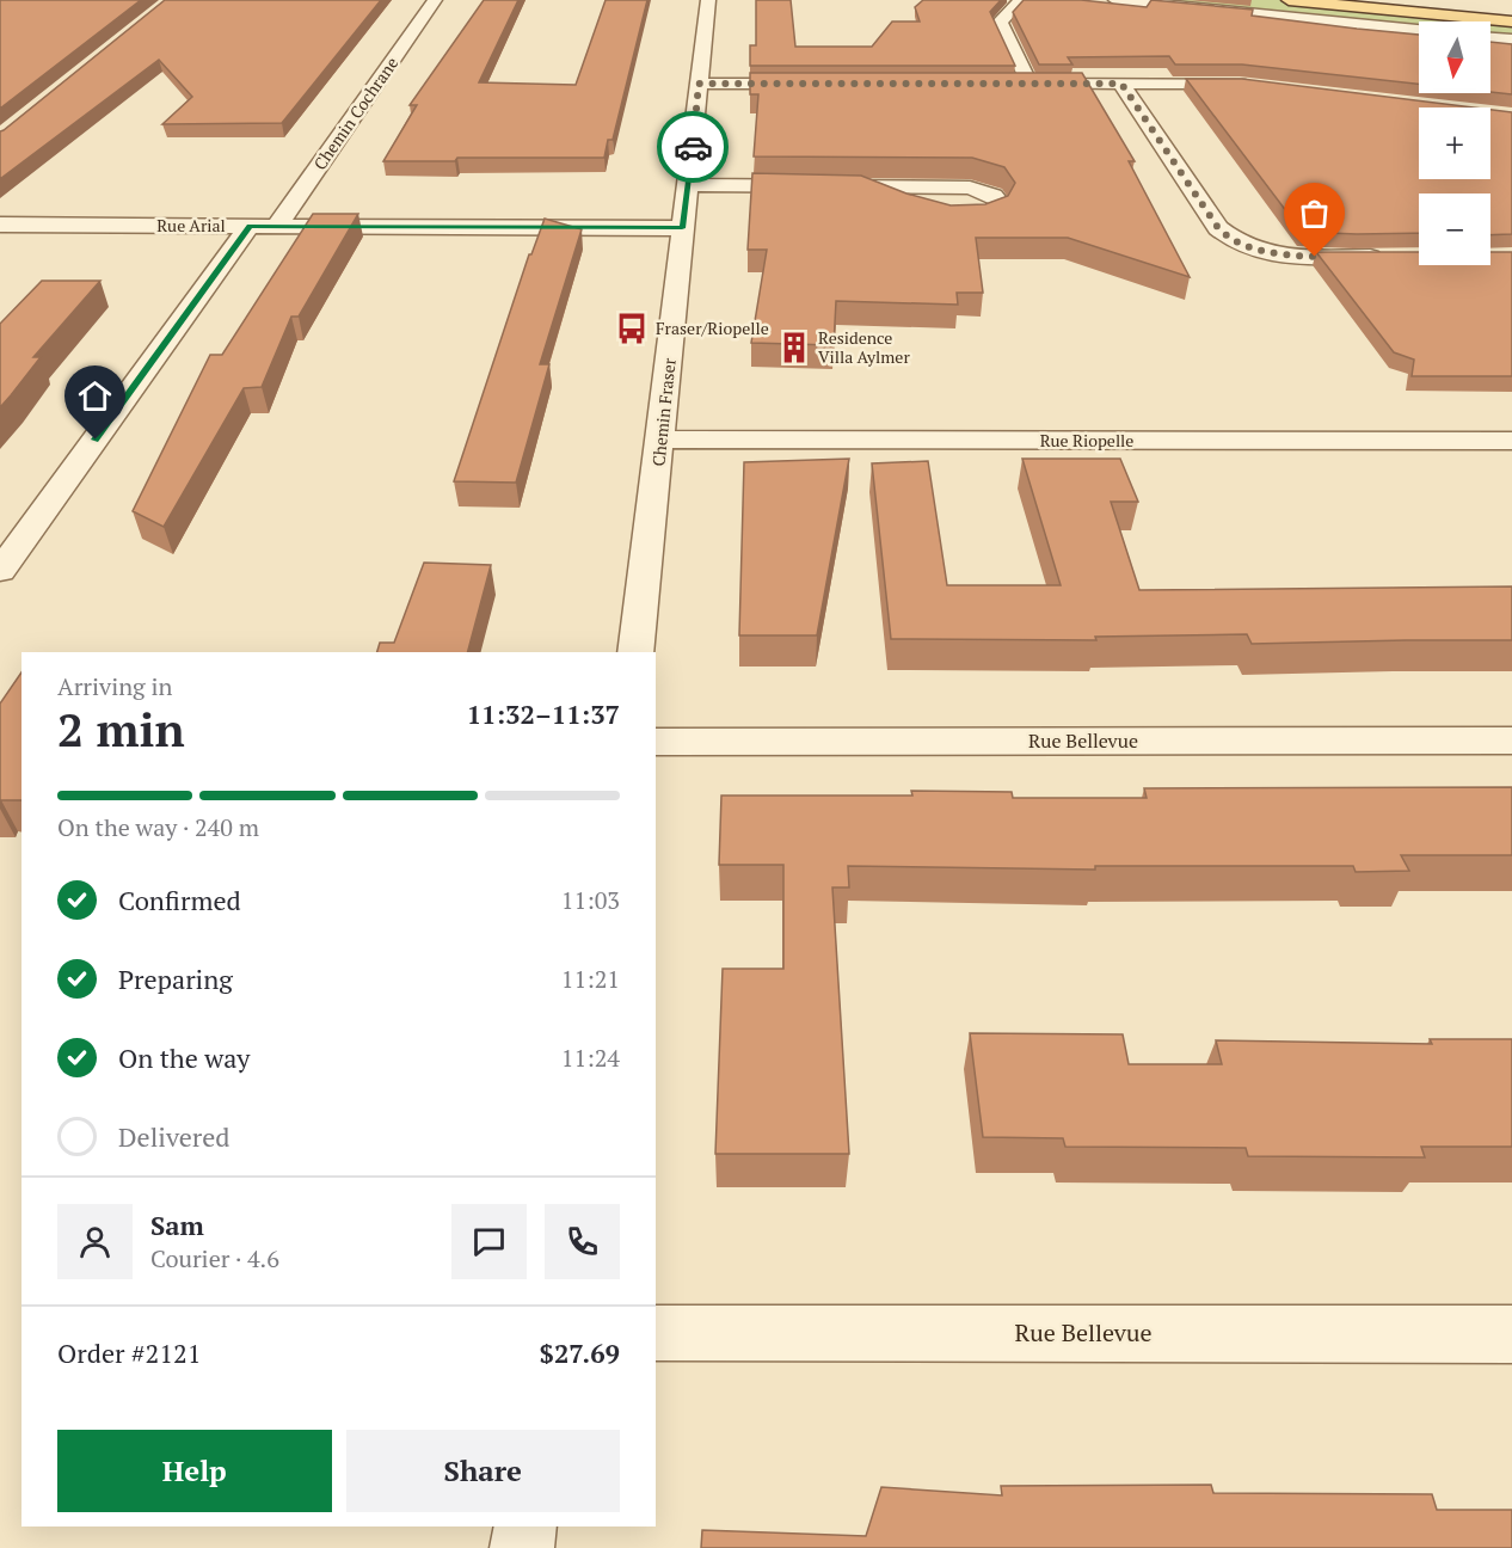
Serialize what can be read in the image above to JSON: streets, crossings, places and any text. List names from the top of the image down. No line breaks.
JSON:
{"streets":{"street":["Chemin Cochrane","Rue Arial","Chemin Fraser","Rue Riopelle","Rue Bellevue"]},"crossings":[["Chemin Cochrane","Rue Arial"],["Rue Arial","Chemin Fraser"],["Chemin Fraser","Rue Riopelle"]],"places":{"bus stop":["Fraser/Riopelle"],"building":["Residence Villa Aylmer"]},"north":"bottom","page":{"map_buttons":["+","−"],"heading":["2 min","Arriving in","11:32–11:37"],"panel":["Sam","Courier · 4.6","Order #2121","$27.69"],"bar":"On the way · 240 m","list":[["Confirmed","11:03"],["Preparing","11:21"],["On the way","11:24"],"Delivered"],"buttons":["Help","Share"]}}
